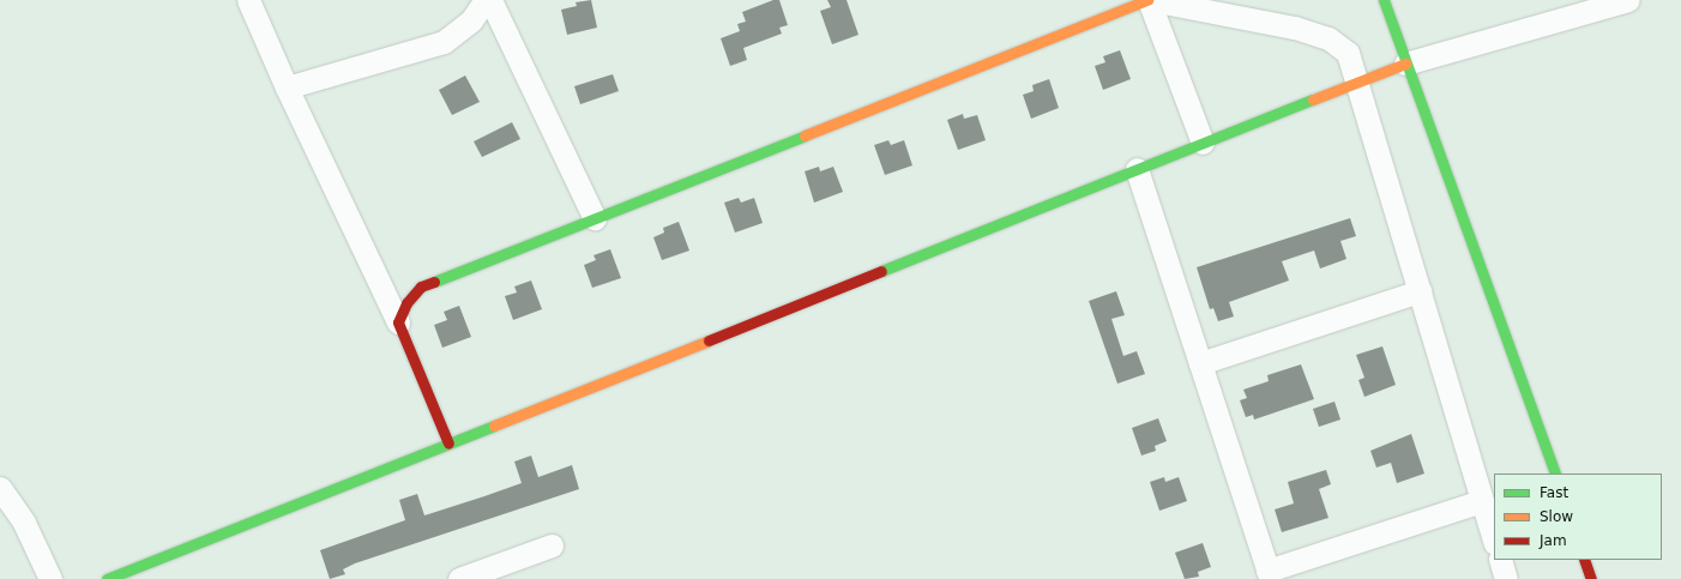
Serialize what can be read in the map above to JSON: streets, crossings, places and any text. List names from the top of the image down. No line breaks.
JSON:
{"legend":["Fast","Slow","Jam"]}
